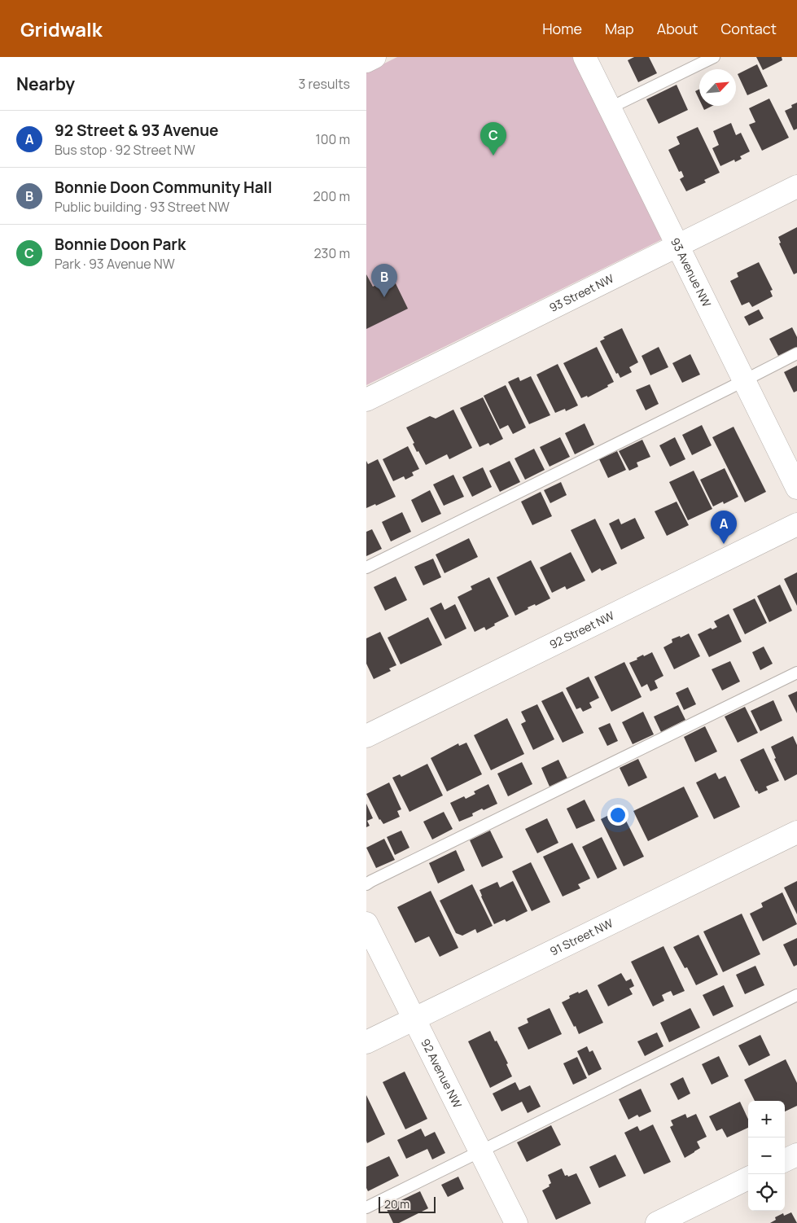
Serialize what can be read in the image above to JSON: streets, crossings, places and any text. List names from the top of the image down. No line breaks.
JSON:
{"streets":{"street":["93 Avenue NW","93 Street NW","92 Street NW","91 Street NW","92 Avenue NW"]},"crossings":[["93 Avenue NW","93 Street NW"],["91 Street NW","92 Avenue NW"]],"scale_bar":"20 m","north":"top right","page":{"header":"Gridwalk","nav":["Home","Map","About","Contact"],"heading":["Nearby","3 results"],"list":[{"mark":"A","name":"92 Street & 93 Avenue","note":"Bus stop · 92 Street NW","value":"100 m"},{"mark":"B","name":"Bonnie Doon Community Hall","note":"Public building · 93 Street NW","value":"200 m"},{"mark":"C","name":"Bonnie Doon Park","note":"Park · 93 Avenue NW","value":"230 m"}],"pins":["C","B","A"],"map_buttons":["+","−"],"scale":"20 m"}}
